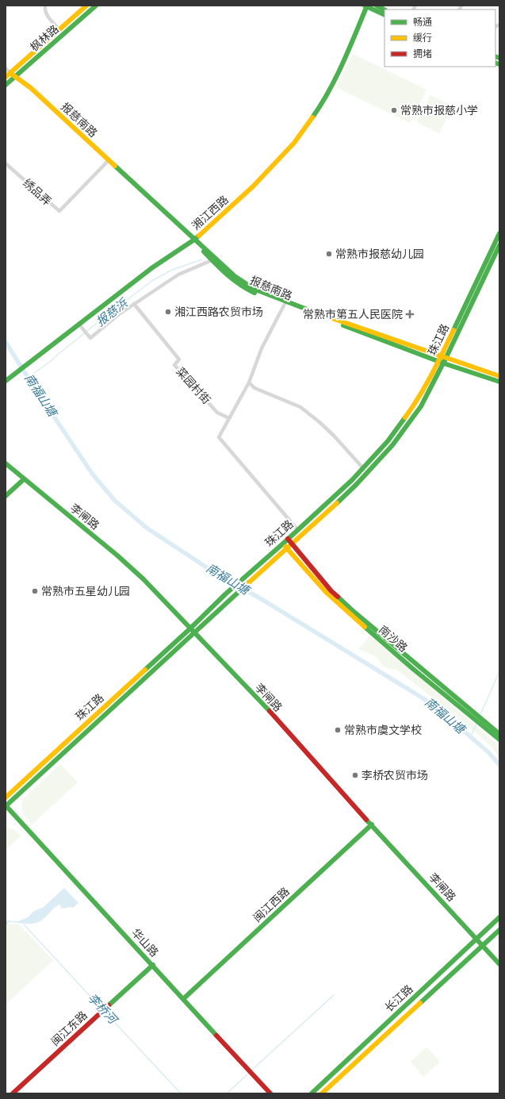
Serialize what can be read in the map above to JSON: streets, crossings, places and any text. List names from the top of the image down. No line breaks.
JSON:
{"streets":{"main road":["枫林路","报慈南路","湘江西路","珠江路","李闸路","南沙路","闽江西路","华山路","长江路","闽江东路"],"street":["绣品弄","菜园村街"]},"crossings":[["枫林路","报慈南路"],["报慈南路","绣品弄"],["报慈南路","湘江西路"],["报慈南路","珠江路"],["珠江路","李闸路"],["珠江路","南沙路"],["珠江路","华山路"],["李闸路","闽江西路"],["李闸路","长江路"],["闽江西路","华山路"],["华山路","闽江东路"]],"water":["报慈浜","南福山塘","李桥河"],"places":{"other":["常熟市报慈小学","常熟市报慈幼儿园","湘江西路农贸市场","常熟市五星幼儿园","常熟市虞文学校","李桥农贸市场"],"health":["常熟市第五人民医院"]},"legend":["畅通","缓行","拥堵"]}
